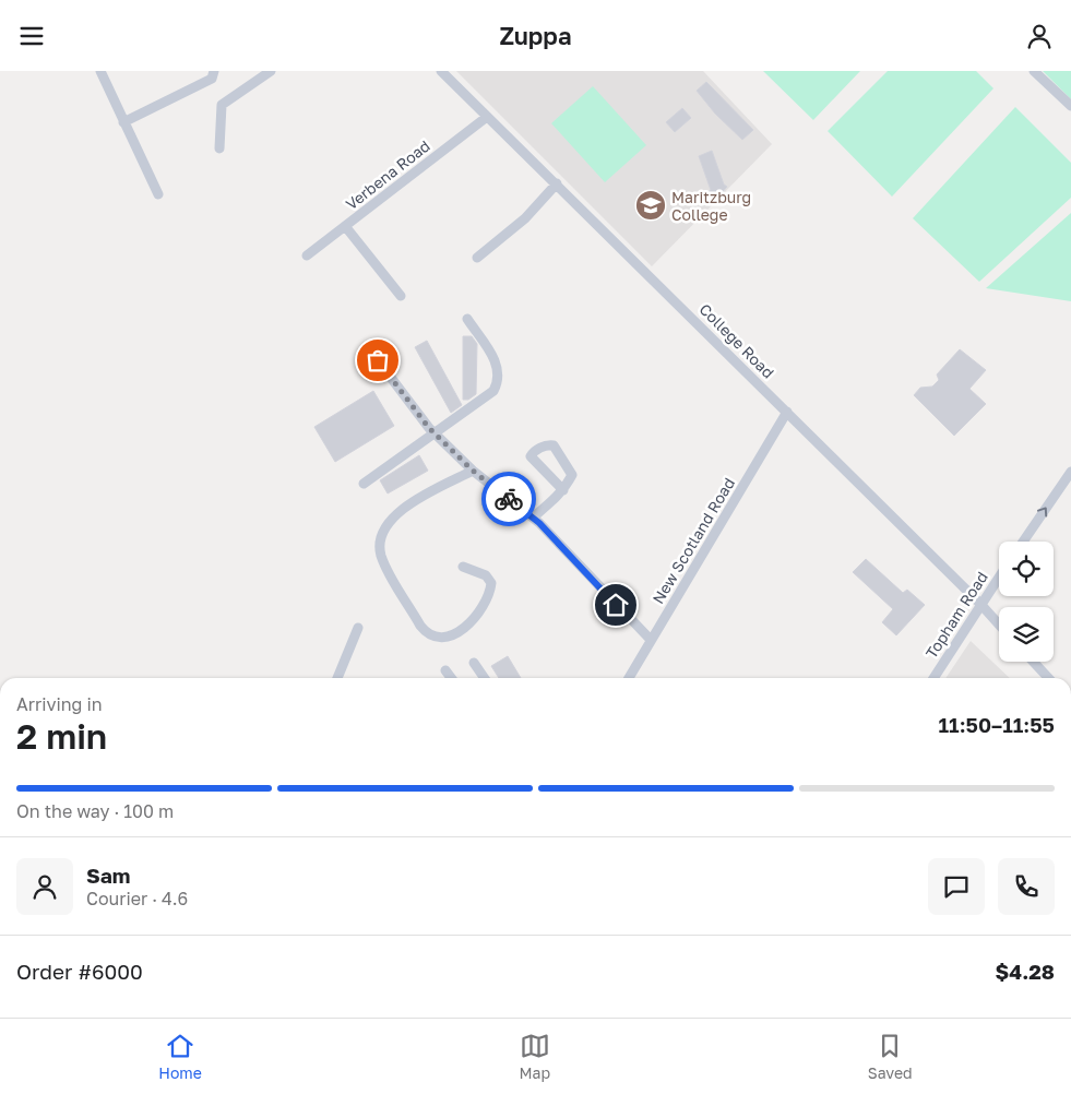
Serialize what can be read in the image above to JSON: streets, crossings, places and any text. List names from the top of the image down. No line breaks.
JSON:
{"streets":{"street":["Verbena Road","College Road","New Scotland Road","Topham Road"]},"crossings":[["Verbena Road","College Road"],["College Road","New Scotland Road"],["College Road","Topham Road"]],"places":{"school or university":["Maritzburg College"]},"page":{"header":"Zuppa","heading":["2 min","Arriving in","11:50–11:55"],"panel":["Sam","Courier · 4.6","Order #6000","$4.28"],"bar":"On the way · 100 m","tabs":["Home","Map","Saved"]}}
